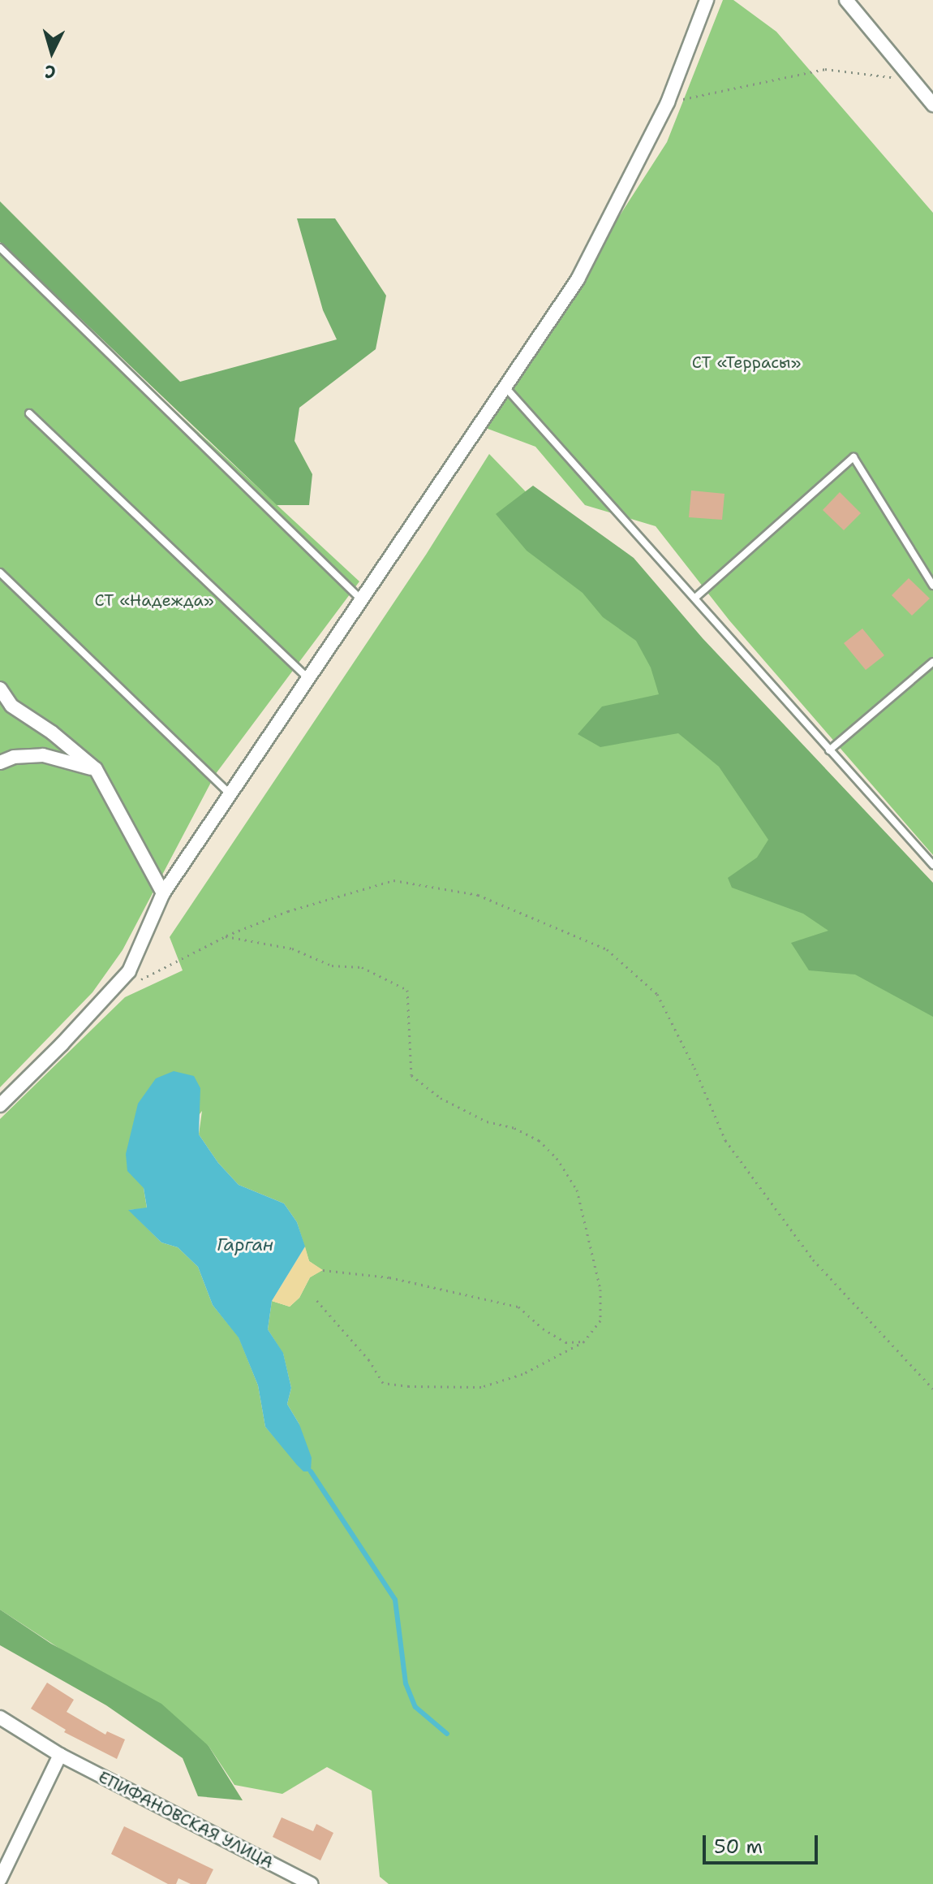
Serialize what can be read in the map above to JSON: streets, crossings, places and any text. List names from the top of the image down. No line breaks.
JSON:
{"streets":{"street":["ЕПИФАНОВСКАЯ УЛИЦА"]},"water":["Гарган"],"parks":["СТ «Террасы»","СТ «Надежда»"],"scale_bar":"50 m","north":"bottom"}
